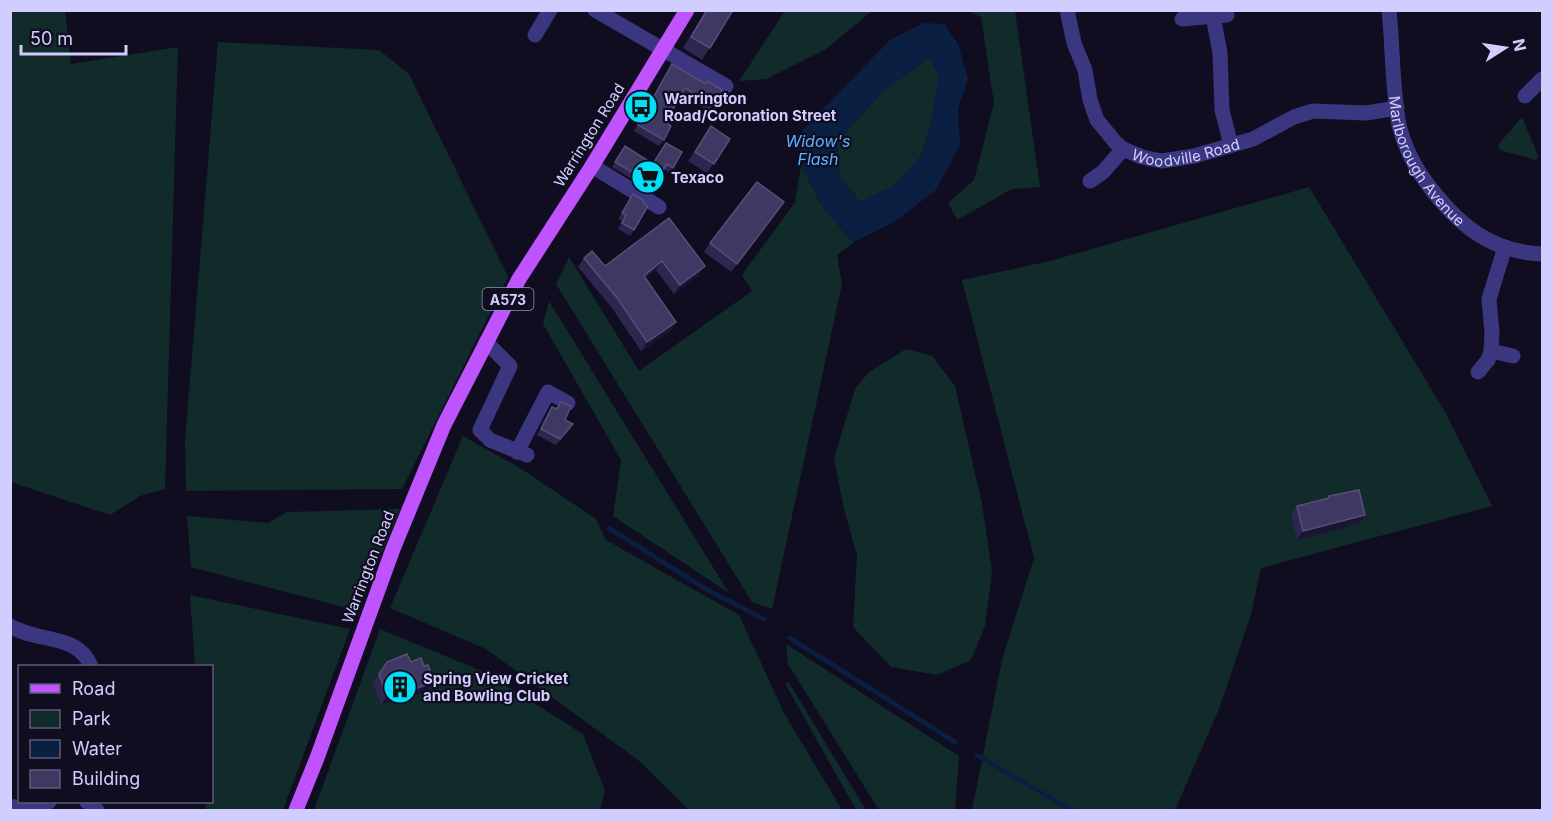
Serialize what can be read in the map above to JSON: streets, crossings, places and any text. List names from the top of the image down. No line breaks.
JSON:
{"streets":{"main road":["Warrington Road","A573"],"street":["Woodville Road","Marlborough Avenue"]},"crossings":[["Woodville Road","Marlborough Avenue"]],"water":["Widow's Flash"],"places":{"bus stop":["Warrington Road/Coronation Street"],"supermarket":["Texaco"],"building":["Spring View Cricket and Bowling Club"]},"legend":["Road","Park","Water","Building"],"scale_bar":"50 m","north":"right"}
